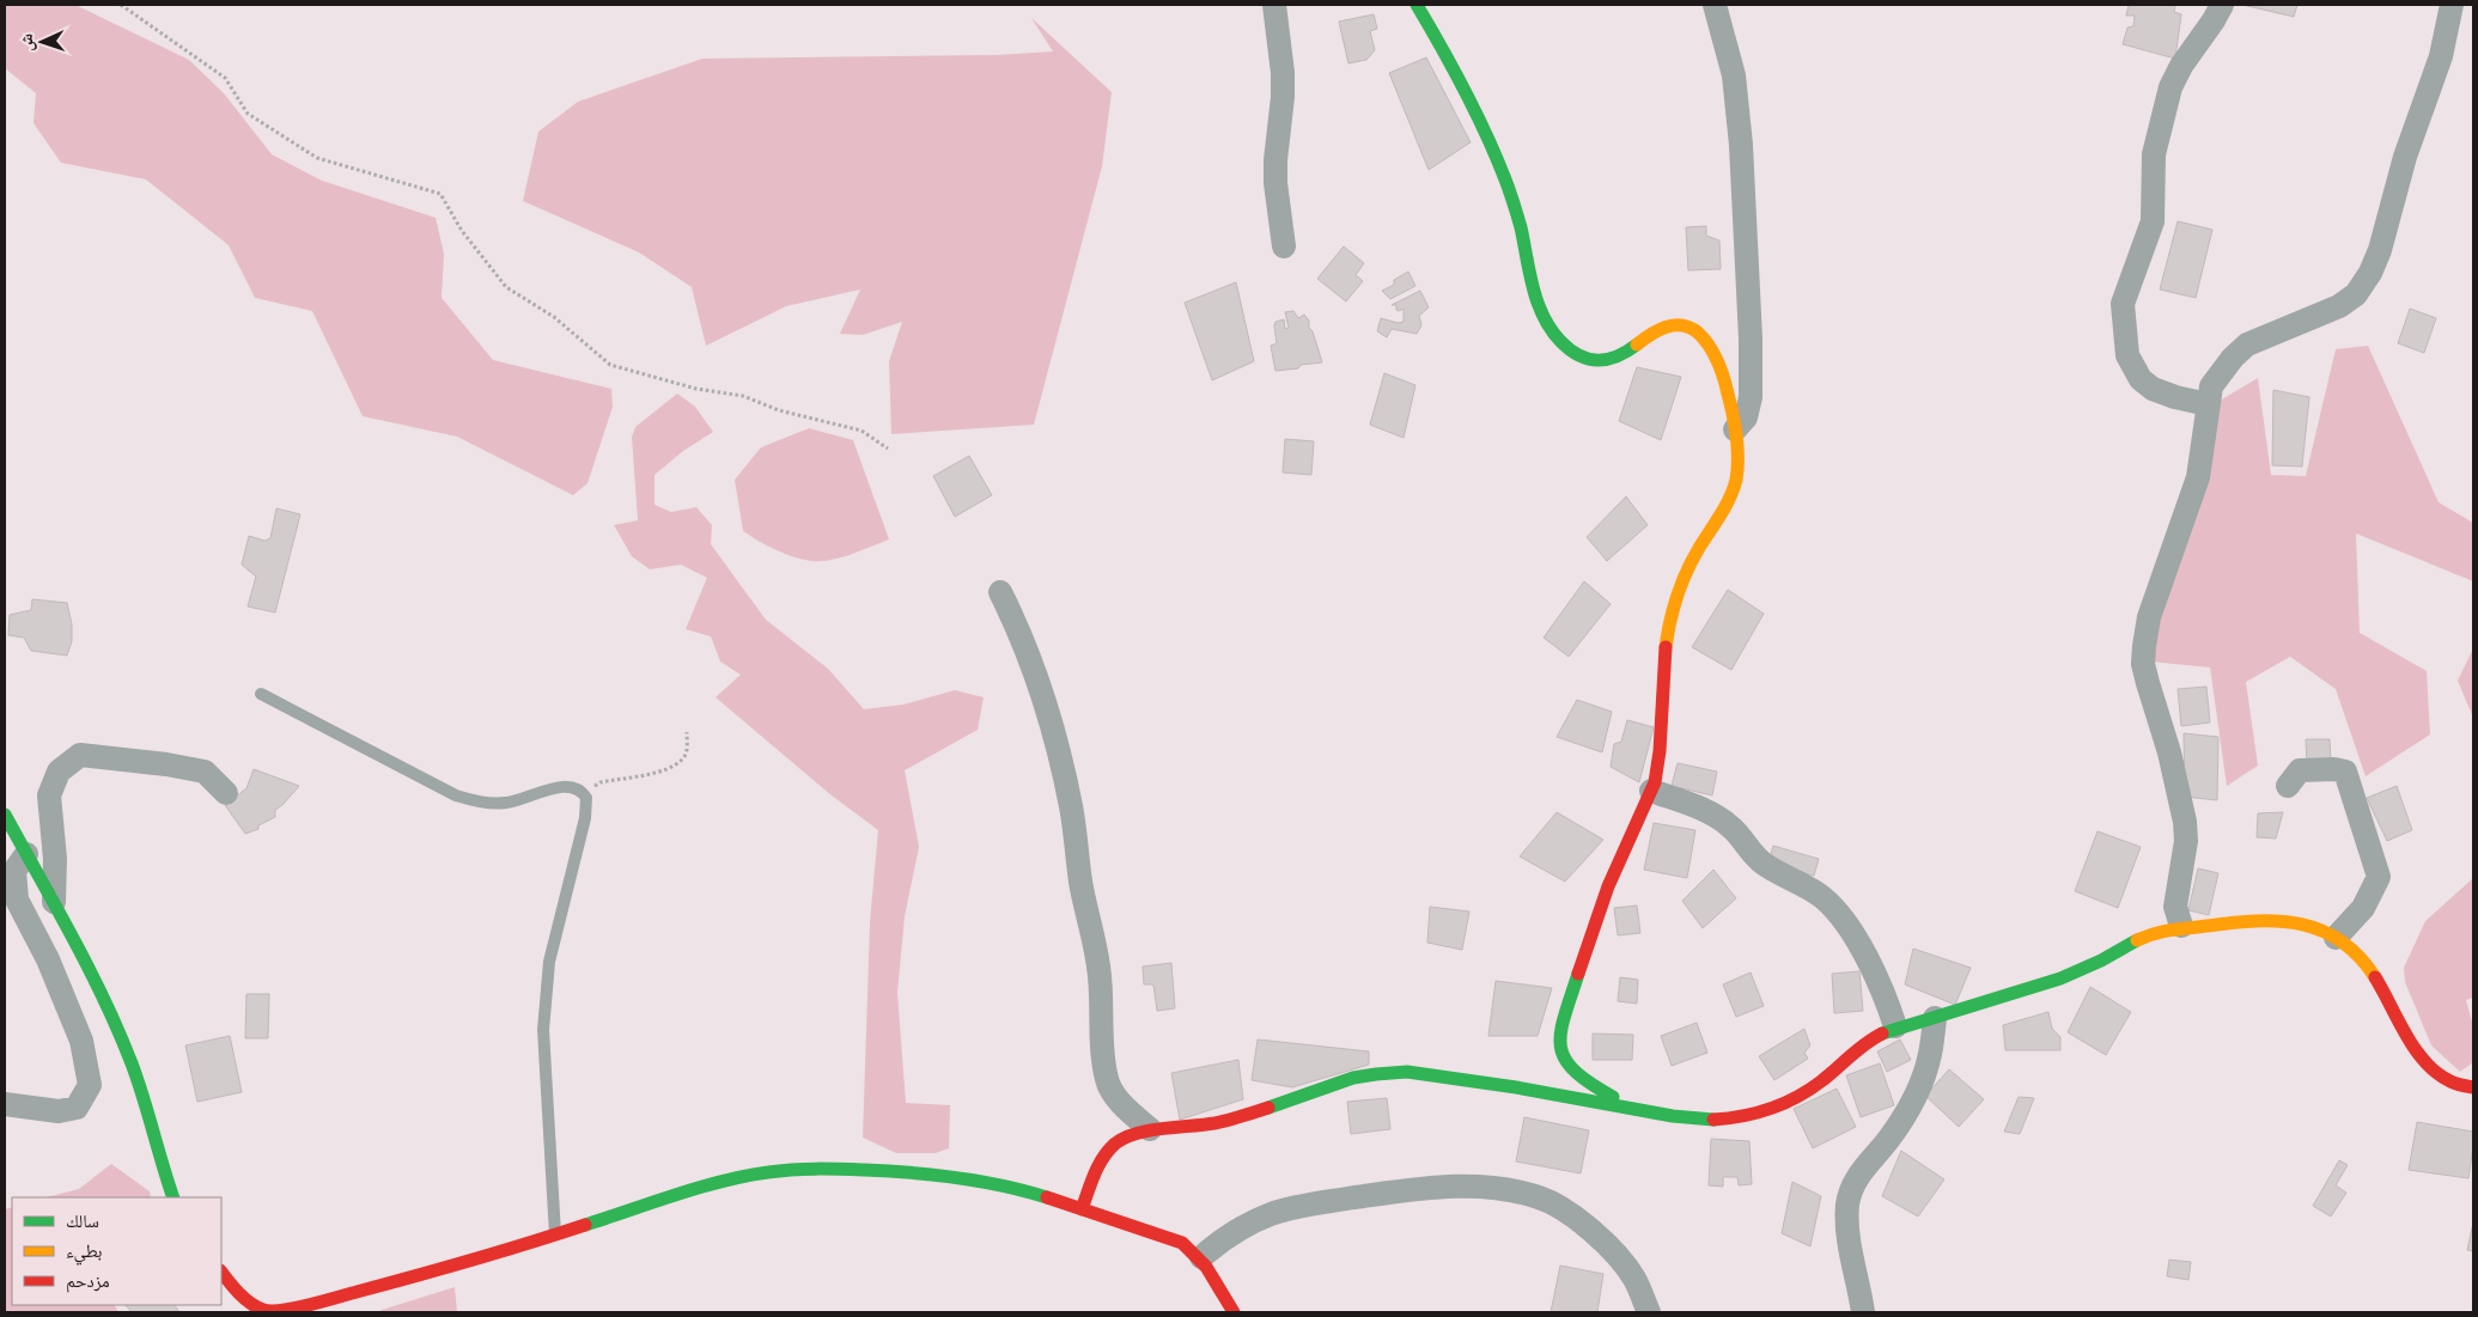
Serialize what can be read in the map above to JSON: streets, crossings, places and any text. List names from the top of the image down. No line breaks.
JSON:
{"legend":["سالك","بطيء","مزدحم"],"north":"left"}
